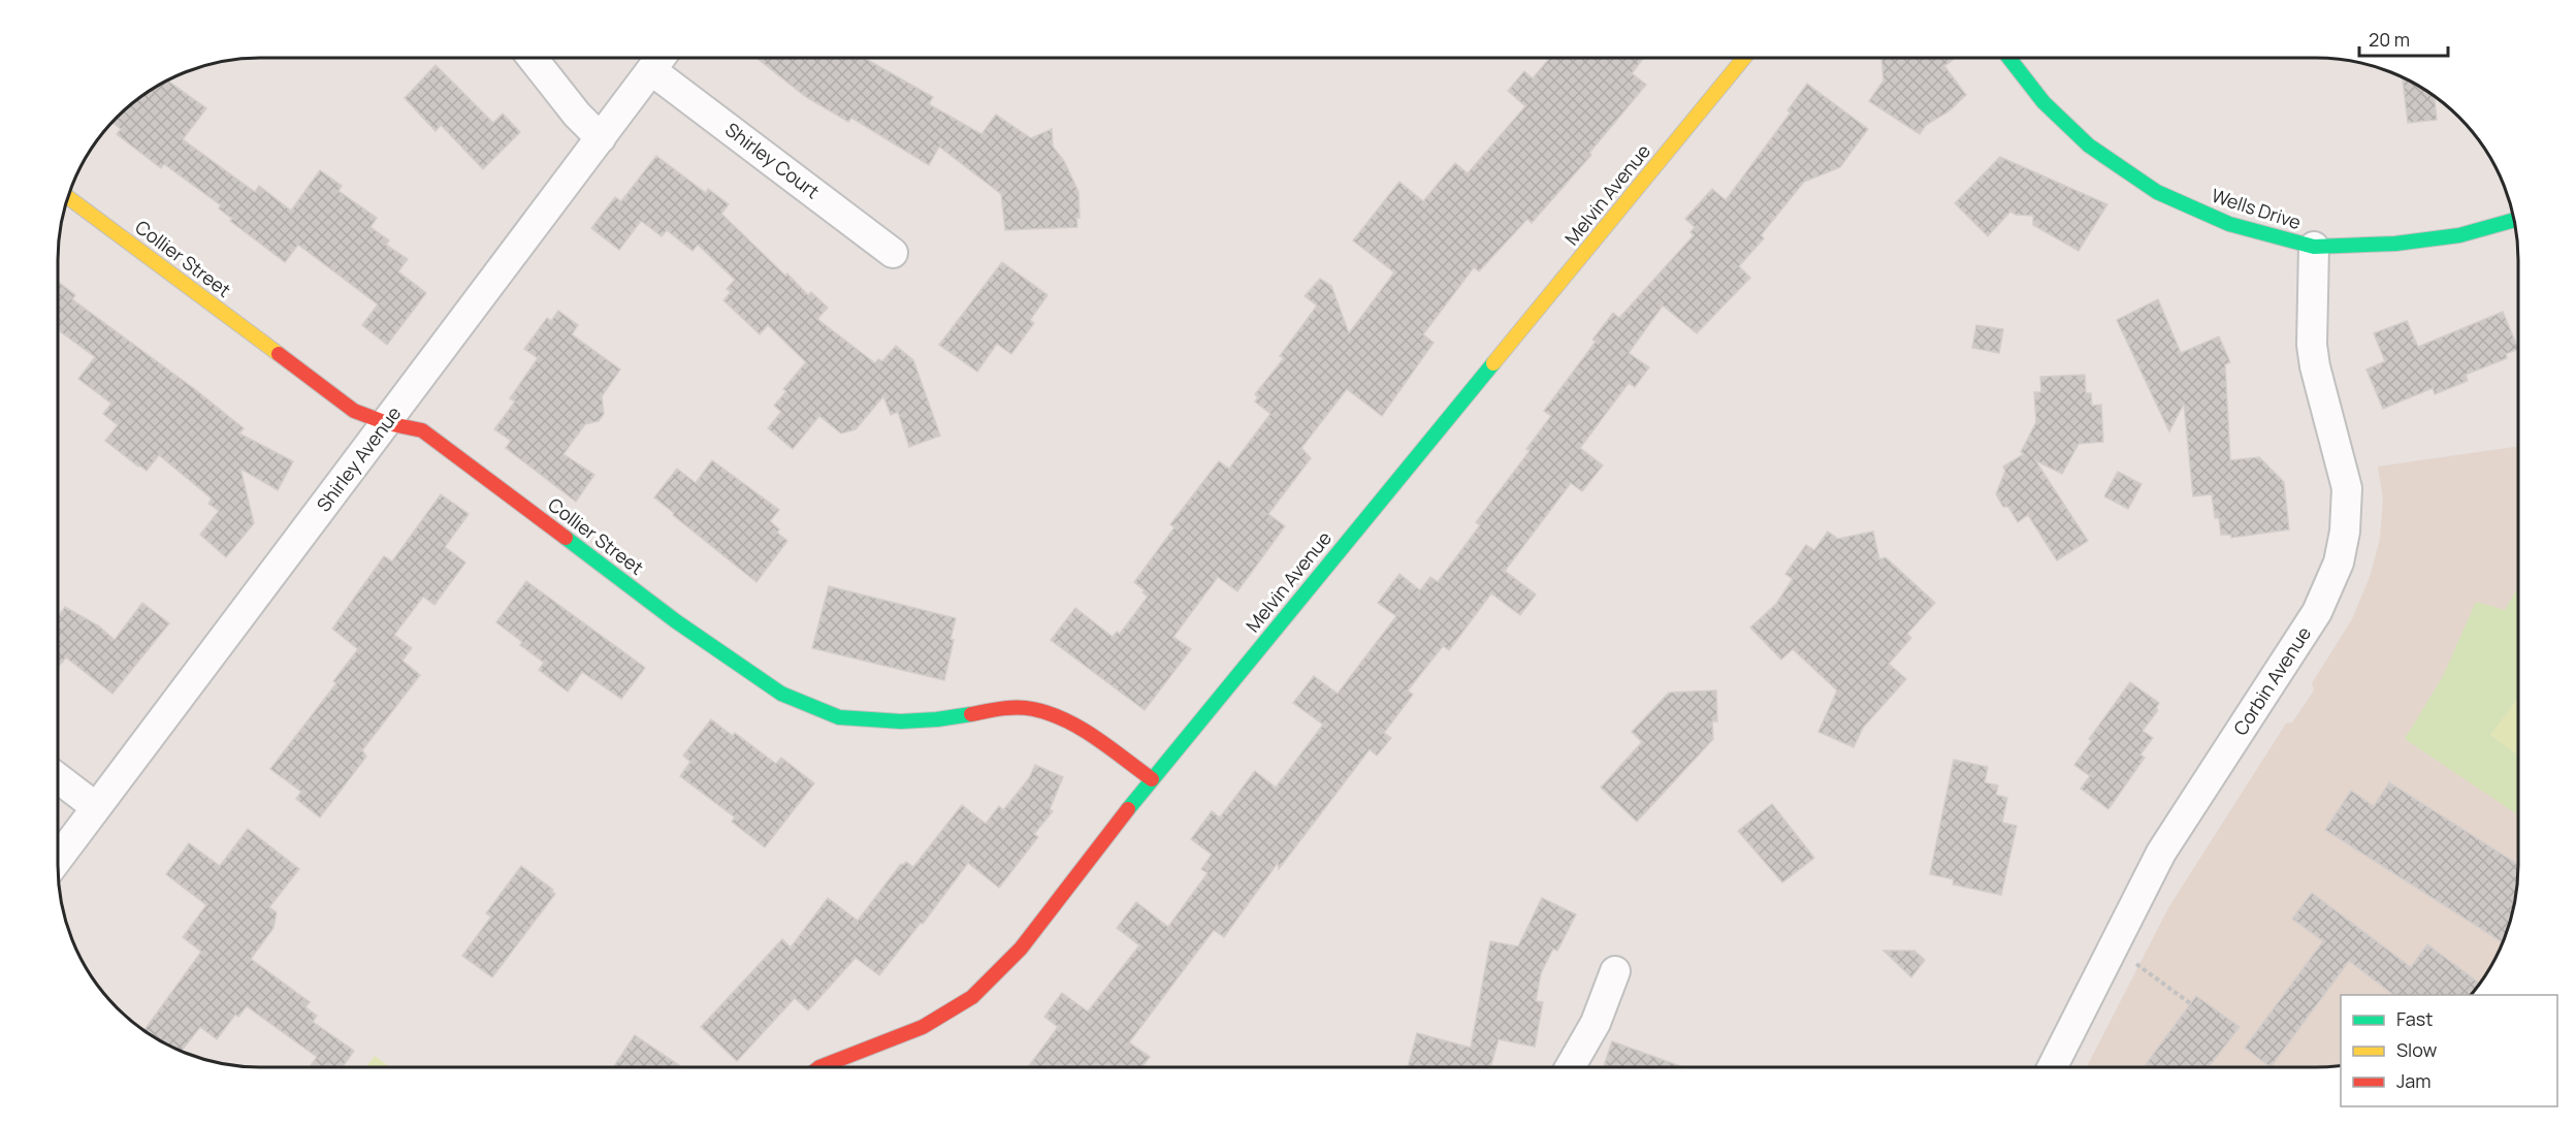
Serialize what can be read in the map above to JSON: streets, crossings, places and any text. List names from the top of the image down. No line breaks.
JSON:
{"streets":{"street":["Shirley Court","Melvin Avenue","Wells Drive","Collier Street","Shirley Avenue","Corbin Avenue"]},"crossings":[["Shirley Court","Shirley Avenue"],["Melvin Avenue","Collier Street"],["Wells Drive","Corbin Avenue"],["Collier Street","Shirley Avenue"]],"legend":["Fast","Slow","Jam"],"scale_bar":"20 m"}
